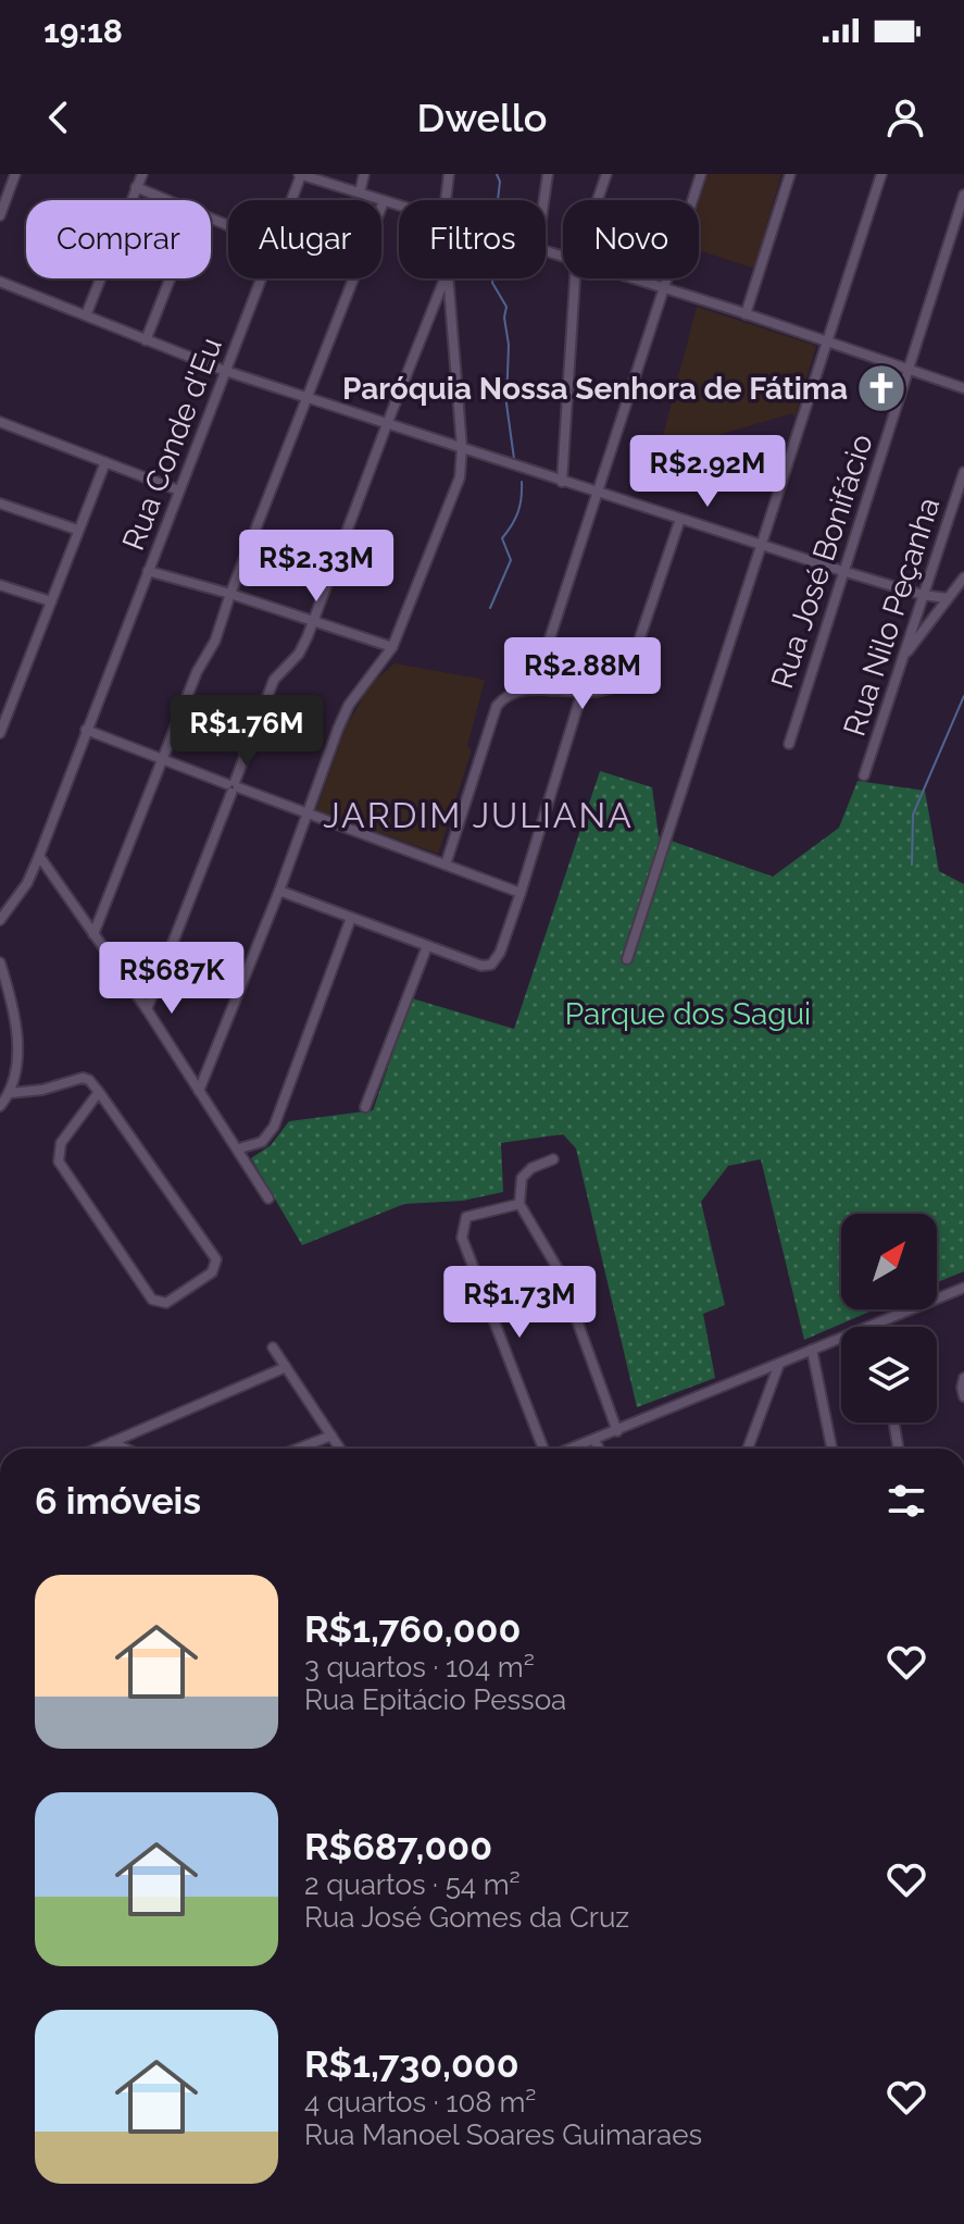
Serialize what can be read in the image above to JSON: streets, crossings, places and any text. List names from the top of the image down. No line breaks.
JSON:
{"streets":{"street":["Rua Conde d'Eu","Rua José Bonifácio","Rua Nilo Peçanha"]},"districts":["JARDIM JULIANA"],"parks":["Parque dos Sagui"],"places":{"church":["Paróquia Nossa Senhora de Fátima"]},"north":"top right","page":{"status":"19:18","header":"Dwello","chip":["Comprar","Alugar","Filtros","Novo"],"price":["R$2.92M","R$2.33M","R$2.88M","R$1.76M","R$687K","R$1.73M"],"heading":"6 imóveis","list":[{"name":"R$1,760,000","note":"3 quartos · 104 m² · Rua Epitácio Pessoa"},{"name":"R$687,000","note":"2 quartos · 54 m² · Rua José Gomes da Cruz"},{"name":"R$1,730,000","note":"4 quartos · 108 m² · Rua Manoel Soares Guimaraes"}]}}
